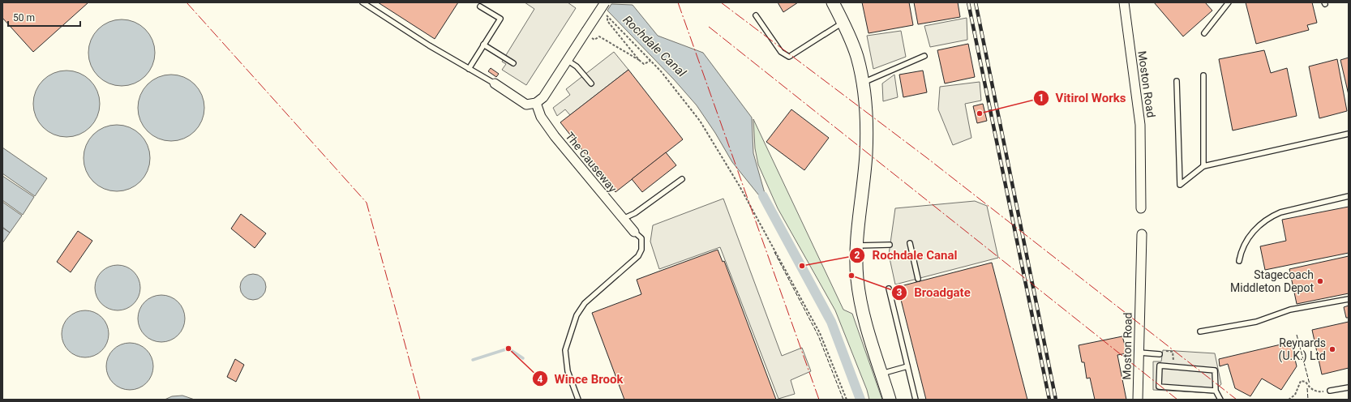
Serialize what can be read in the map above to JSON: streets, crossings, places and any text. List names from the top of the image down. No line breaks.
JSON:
{"streets":{"street":["Moston Road","The Causeway"]},"water":["Rochdale Canal"],"places":["Vitirol Works","Rochdale Canal","Broadgate","Stagecoach Middleton Depot","Wince Brook","Reynards (U.K.) Ltd"],"scale_bar":"50 m"}
